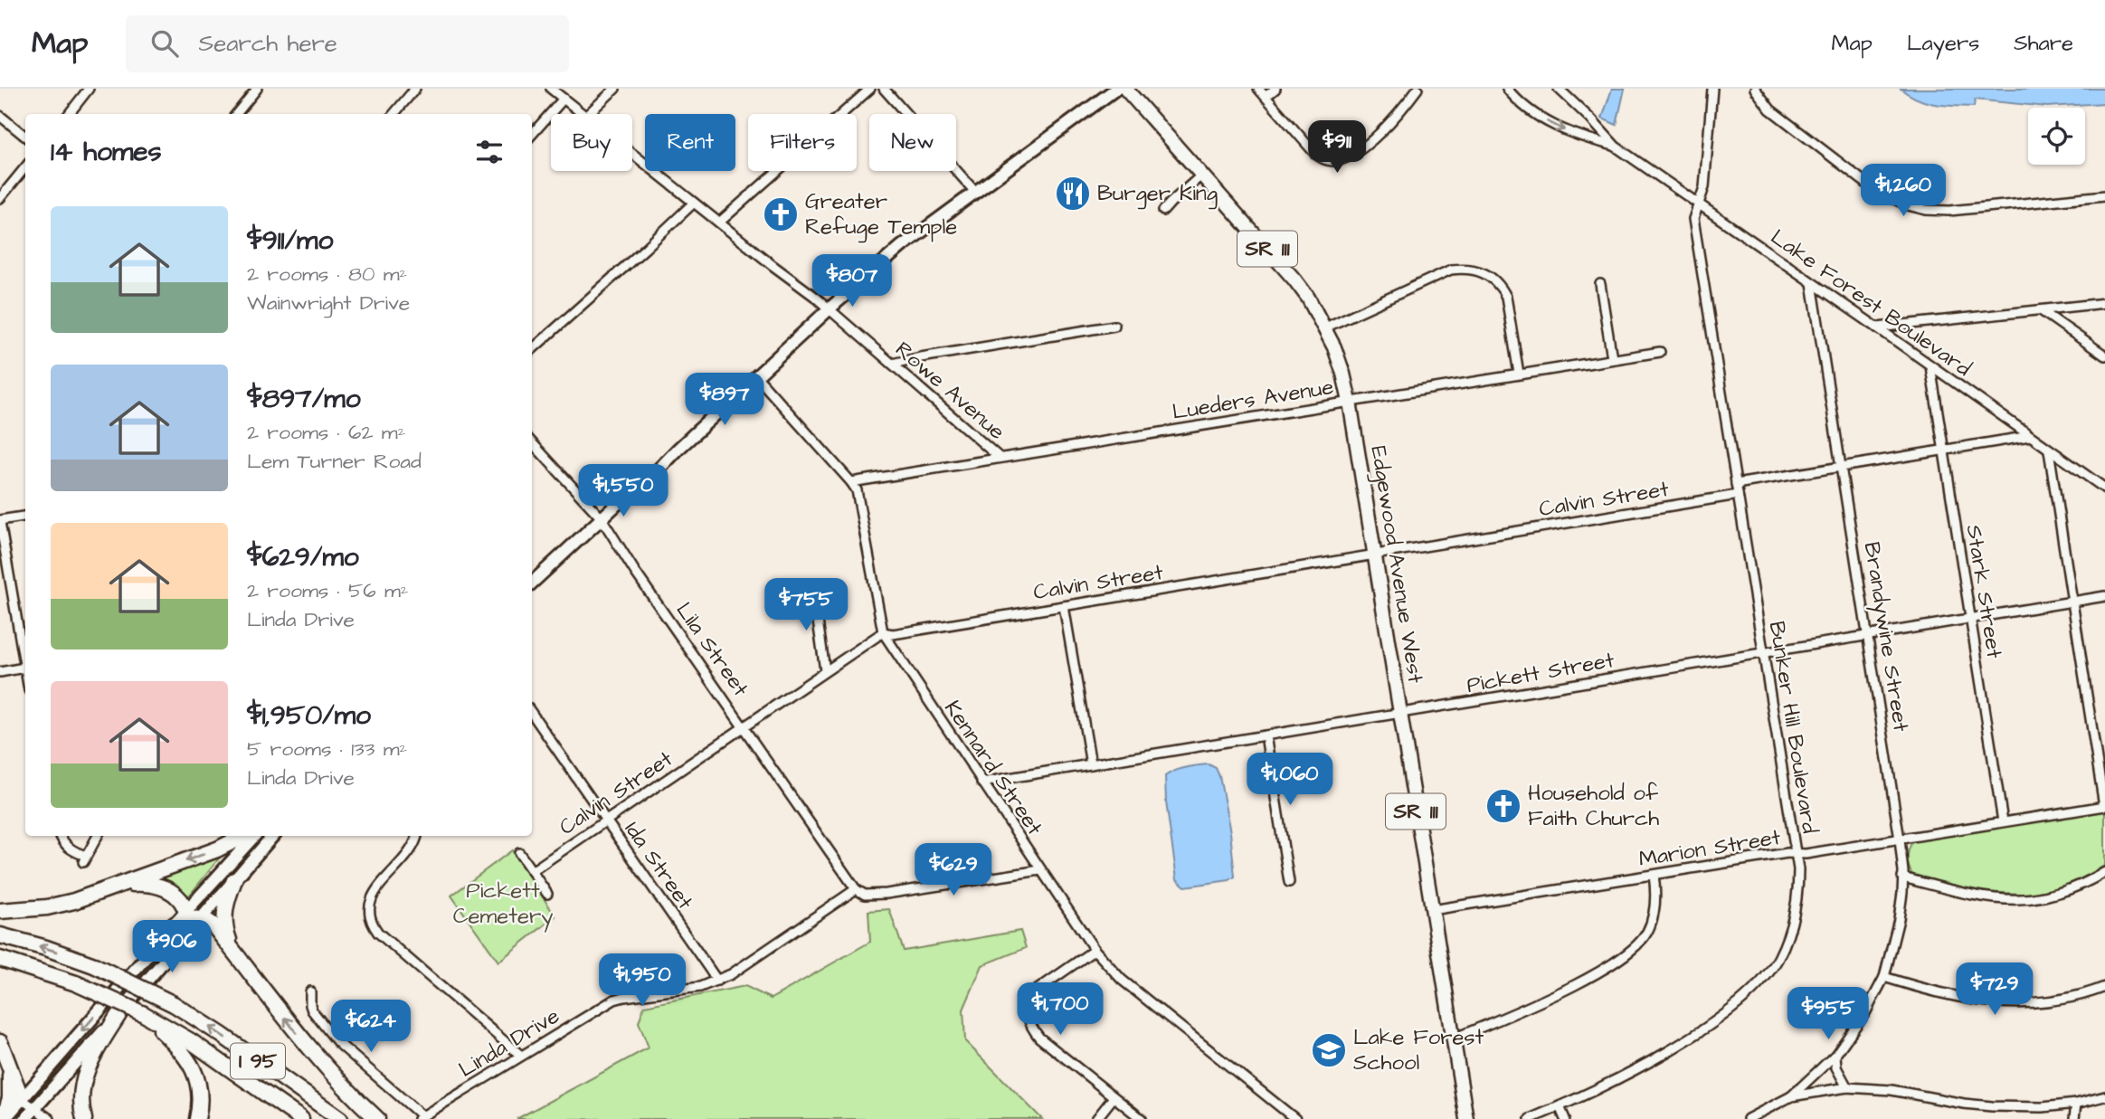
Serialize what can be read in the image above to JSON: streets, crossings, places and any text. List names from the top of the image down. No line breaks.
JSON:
{"streets":{"highway":["I 95"],"main road":["SR 111","Edgewood Avenue West"],"street":["Lake Forest Boulevard","Rowe Avenue","Lueders Avenue","Calvin Street","Stark Street","Brandywine Street","Lila Street","Pickett Street","Bunker Hill Boulevard","Kennard Street","Marion Street","Ida Street","Linda Drive"]},"crossings":[["Lake Forest Boulevard","Stark Street"],["Lake Forest Boulevard","Brandywine Street"],["Lake Forest Boulevard","Bunker Hill Boulevard"],["Rowe Avenue","Lueders Avenue"],["Lueders Avenue","Edgewood Avenue West"],["Lueders Avenue","Kennard Street"],["Calvin Street","Edgewood Avenue West"],["Calvin Street","Lila Street"],["Calvin Street","Bunker Hill Boulevard"],["Calvin Street","Kennard Street"],["Calvin Street","Ida Street"],["Edgewood Avenue West","Pickett Street"],["Edgewood Avenue West","Marion Street"],["Stark Street","Pickett Street"],["Stark Street","Marion Street"],["Brandywine Street","Pickett Street"],["Brandywine Street","Marion Street"],["Lila Street","Linda Drive"],["Pickett Street","Bunker Hill Boulevard"],["Pickett Street","Kennard Street"],["Bunker Hill Boulevard","Marion Street"],["Ida Street","Linda Drive"]],"parks":["Pickett Cemetery"],"places":{"restaurant":["Burger King"],"church":["Greater Refuge Temple","Household of Faith Church"],"school or university":["Lake Forest School"]},"page":{"header":"Map","search":"Search here","nav":["Map","Layers","Share"],"chip":["Buy","Rent","Filters","New"],"heading":"14 homes","price":["$911","$1,260","$807","$897","$1,550","$755","$1,060","$629","$906","$1,950","$729","$1,700","$955","$624"],"list":[{"name":"$911/mo","note":"2 rooms · 80 m² · Wainwright Drive"},{"name":"$897/mo","note":"2 rooms · 62 m² · Lem Turner Road"},{"name":"$629/mo","note":"2 rooms · 56 m² · Linda Drive"},{"name":"$1,950/mo","note":"5 rooms · 133 m² · Linda Drive"}]}}
